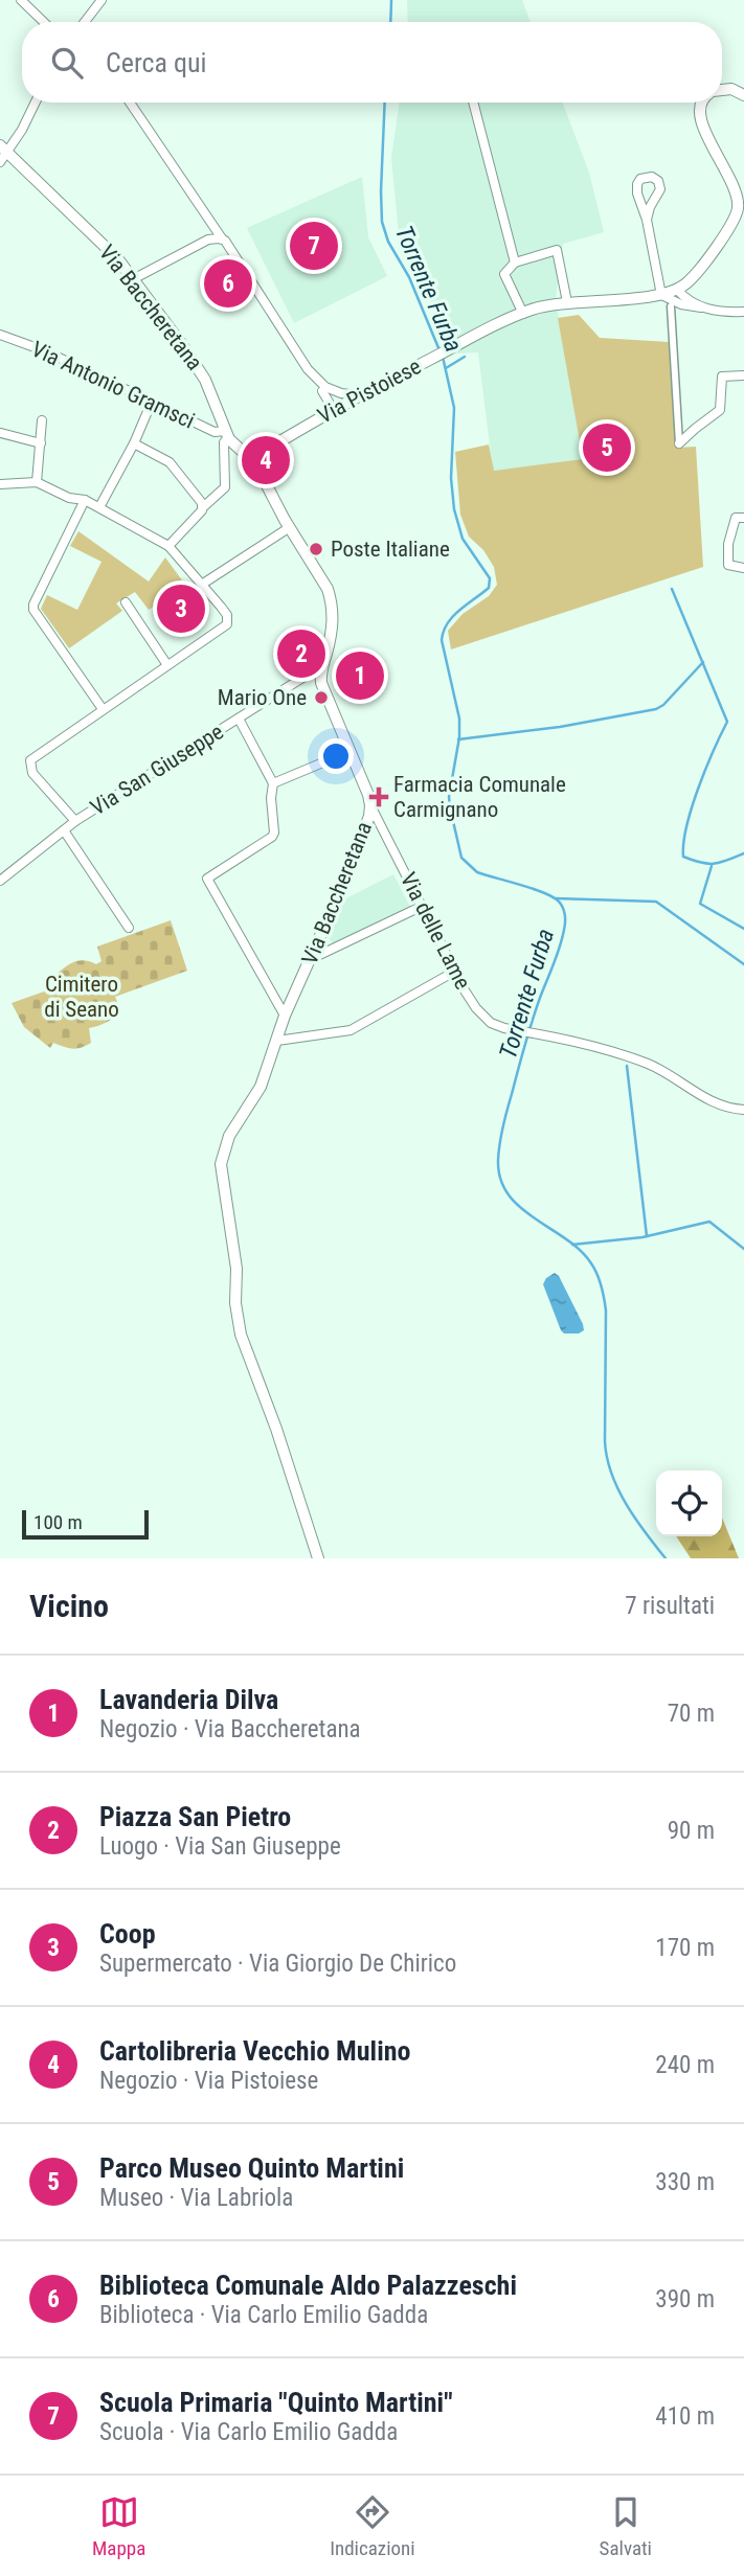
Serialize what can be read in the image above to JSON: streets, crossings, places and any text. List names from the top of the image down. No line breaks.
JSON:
{"streets":{"street":["Via Baccheretana","Via Antonio Gramsci","Via Pistoiese","Via San Giuseppe","Via delle Lame"]},"crossings":[["Via Baccheretana","Via Antonio Gramsci"],["Via Baccheretana","Via Pistoiese"],["Via Baccheretana","Via San Giuseppe"],["Via Baccheretana","Via delle Lame"]],"water":["Torrente Furba"],"parks":["Cimitero di Seano"],"places":{"other":["Poste Italiane","Mario One"],"health":["Farmacia Comunale Carmignano"]},"scale_bar":"100 m","page":{"search":"Cerca qui","pins":["7","6","5","4","3","2","1"],"scale":"100 m","heading":["Vicino","7 risultati"],"list":[{"mark":"1","name":"Lavanderia Dilva","note":"Negozio · Via Baccheretana","value":"70 m"},{"mark":"2","name":"Piazza San Pietro","note":"Luogo · Via San Giuseppe","value":"90 m"},{"mark":"3","name":"Coop","note":"Supermercato · Via Giorgio De Chirico","value":"170 m"},{"mark":"4","name":"Cartolibreria Vecchio Mulino","note":"Negozio · Via Pistoiese","value":"240 m"},{"mark":"5","name":"Parco Museo Quinto Martini","note":"Museo · Via Labriola","value":"330 m"},{"mark":"6","name":"Biblioteca Comunale Aldo Palazzeschi","note":"Biblioteca · Via Carlo Emilio Gadda","value":"390 m"},{"mark":"7","name":"Scuola Primaria \"Quinto Martini\"","note":"Scuola · Via Carlo Emilio Gadda","value":"410 m"}],"nav":["Mappa","Indicazioni","Salvati"]}}
